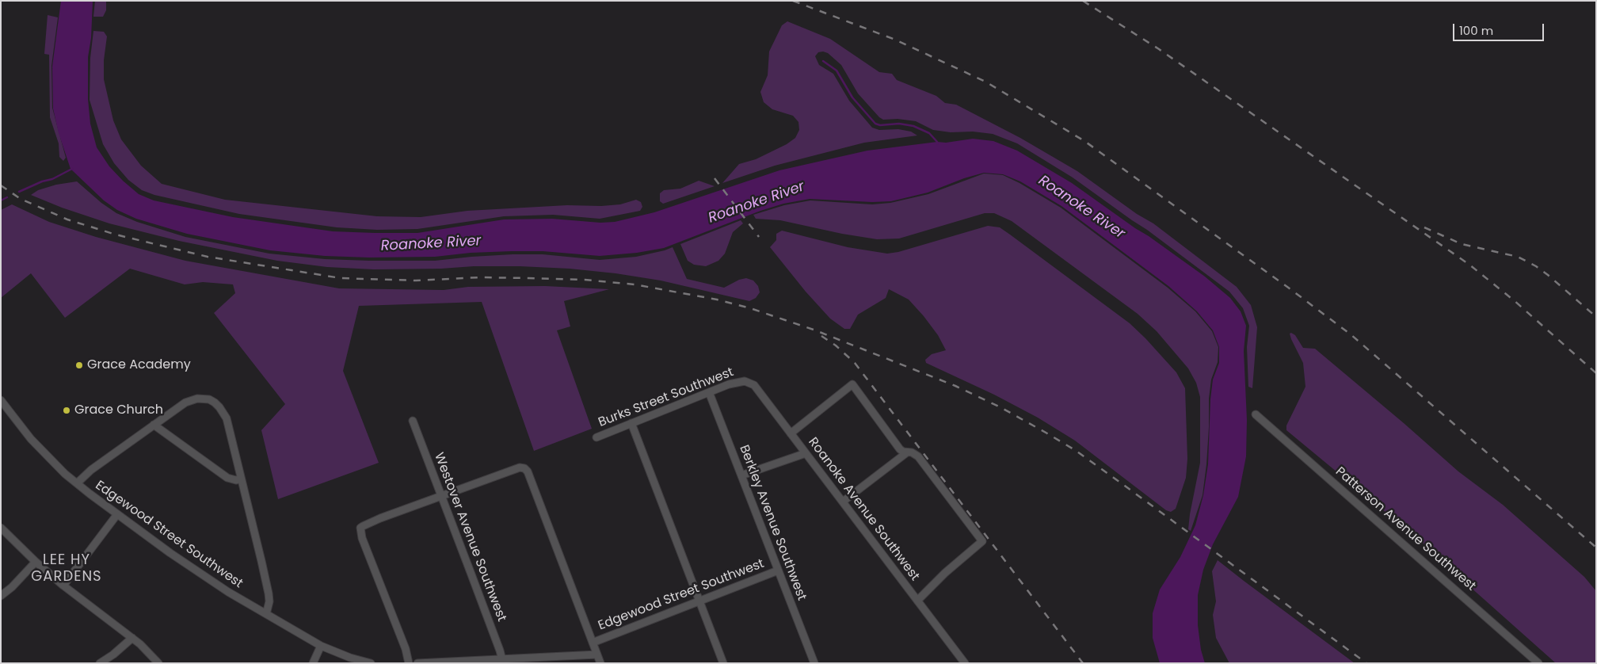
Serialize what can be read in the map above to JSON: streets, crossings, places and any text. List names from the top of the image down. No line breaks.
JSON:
{"streets":{"street":["Burks Street Southwest","Roanoke Avenue Southwest","Berkley Avenue Southwest","Patterson Avenue Southwest","Edgewood Street Southwest","Westover Avenue Southwest"]},"crossings":[["Burks Street Southwest","Roanoke Avenue Southwest"],["Burks Street Southwest","Berkley Avenue Southwest"],["Berkley Avenue Southwest","Edgewood Street Southwest"]],"districts":["LEE HY GARDENS"],"water":["Roanoke River"],"places":["Grace Academy","Grace Church"],"scale_bar":"100 m"}
